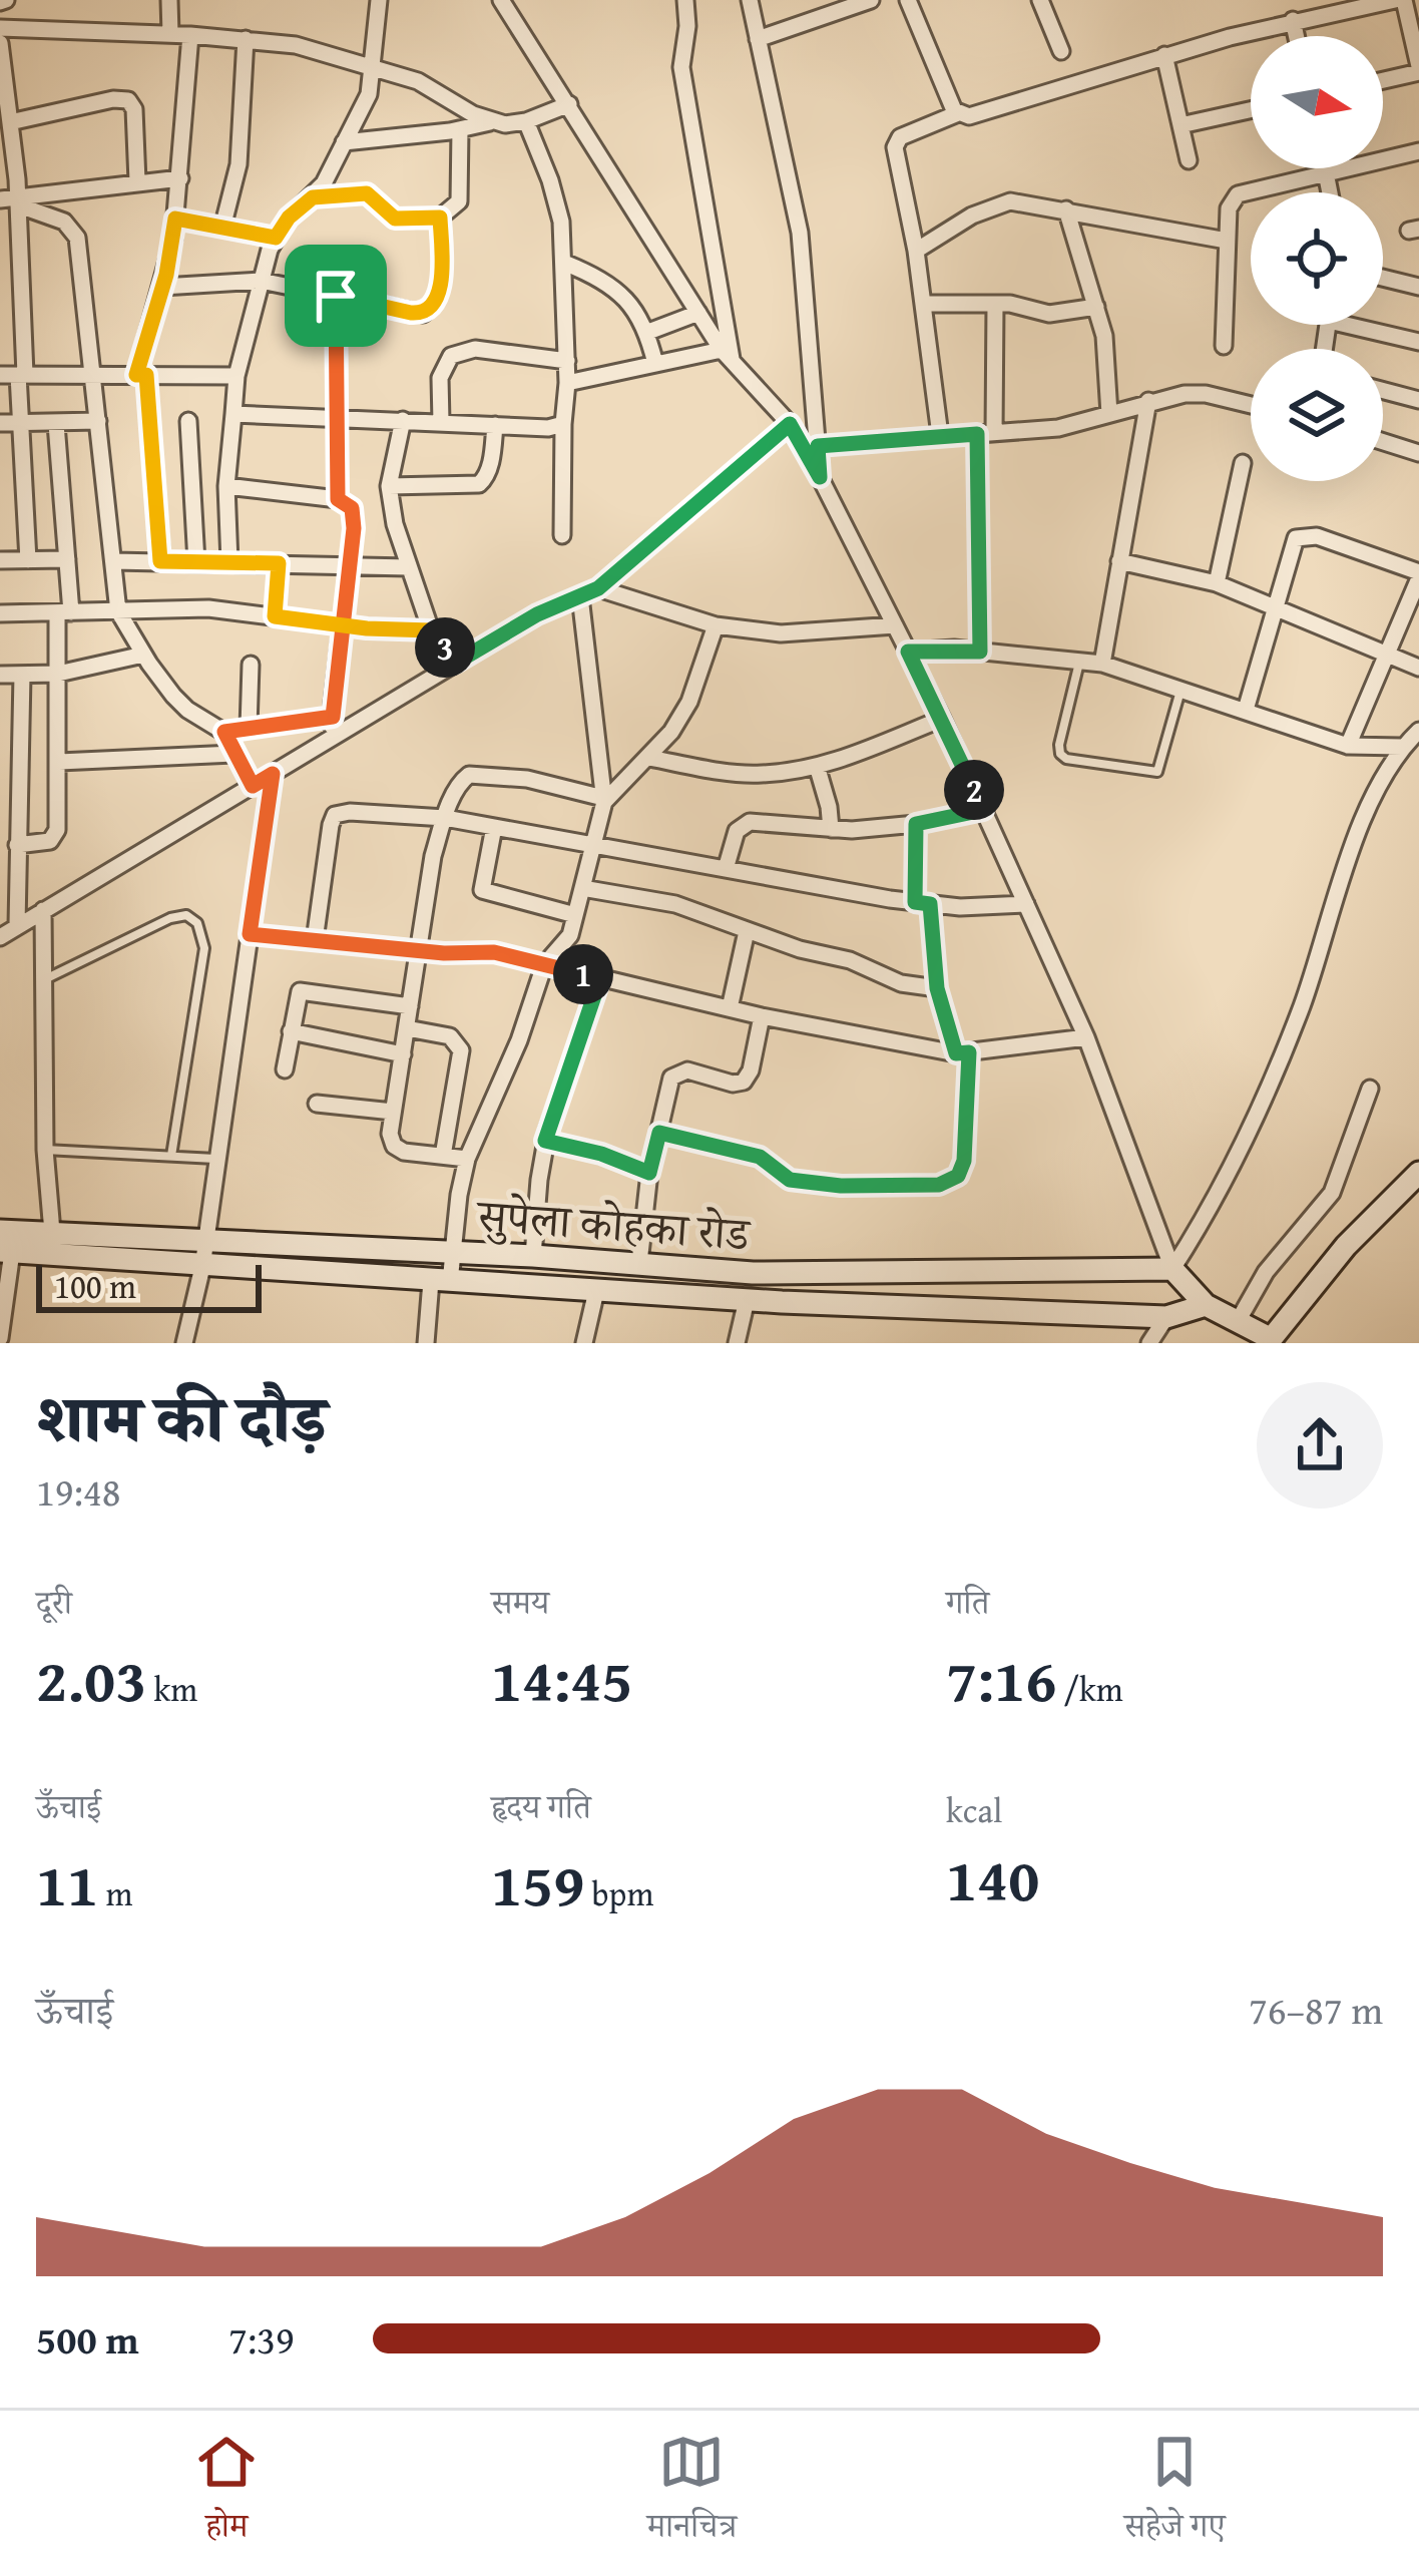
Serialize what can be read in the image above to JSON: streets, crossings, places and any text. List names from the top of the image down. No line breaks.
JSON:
{"streets":{"street":["सुपेला कोहका रोड"]},"scale_bar":"100 m","north":"right","page":{"pins":["3","2","1"],"scale":"100 m","heading":["शाम की दौड़","19:48"],"stats":[["दूरी","2.03 km"],["समय","14:45"],["गति","7:16 /km"],["ऊँचाई","11 m"],["हृदय गति","159 bpm"],["kcal","140"]],"chart":["ऊँचाई","76–87 m"],"list":[{"name":"500 m","note":"7:39"}],"tabs":["होम","मानचित्र","सहेजे गए"]}}
